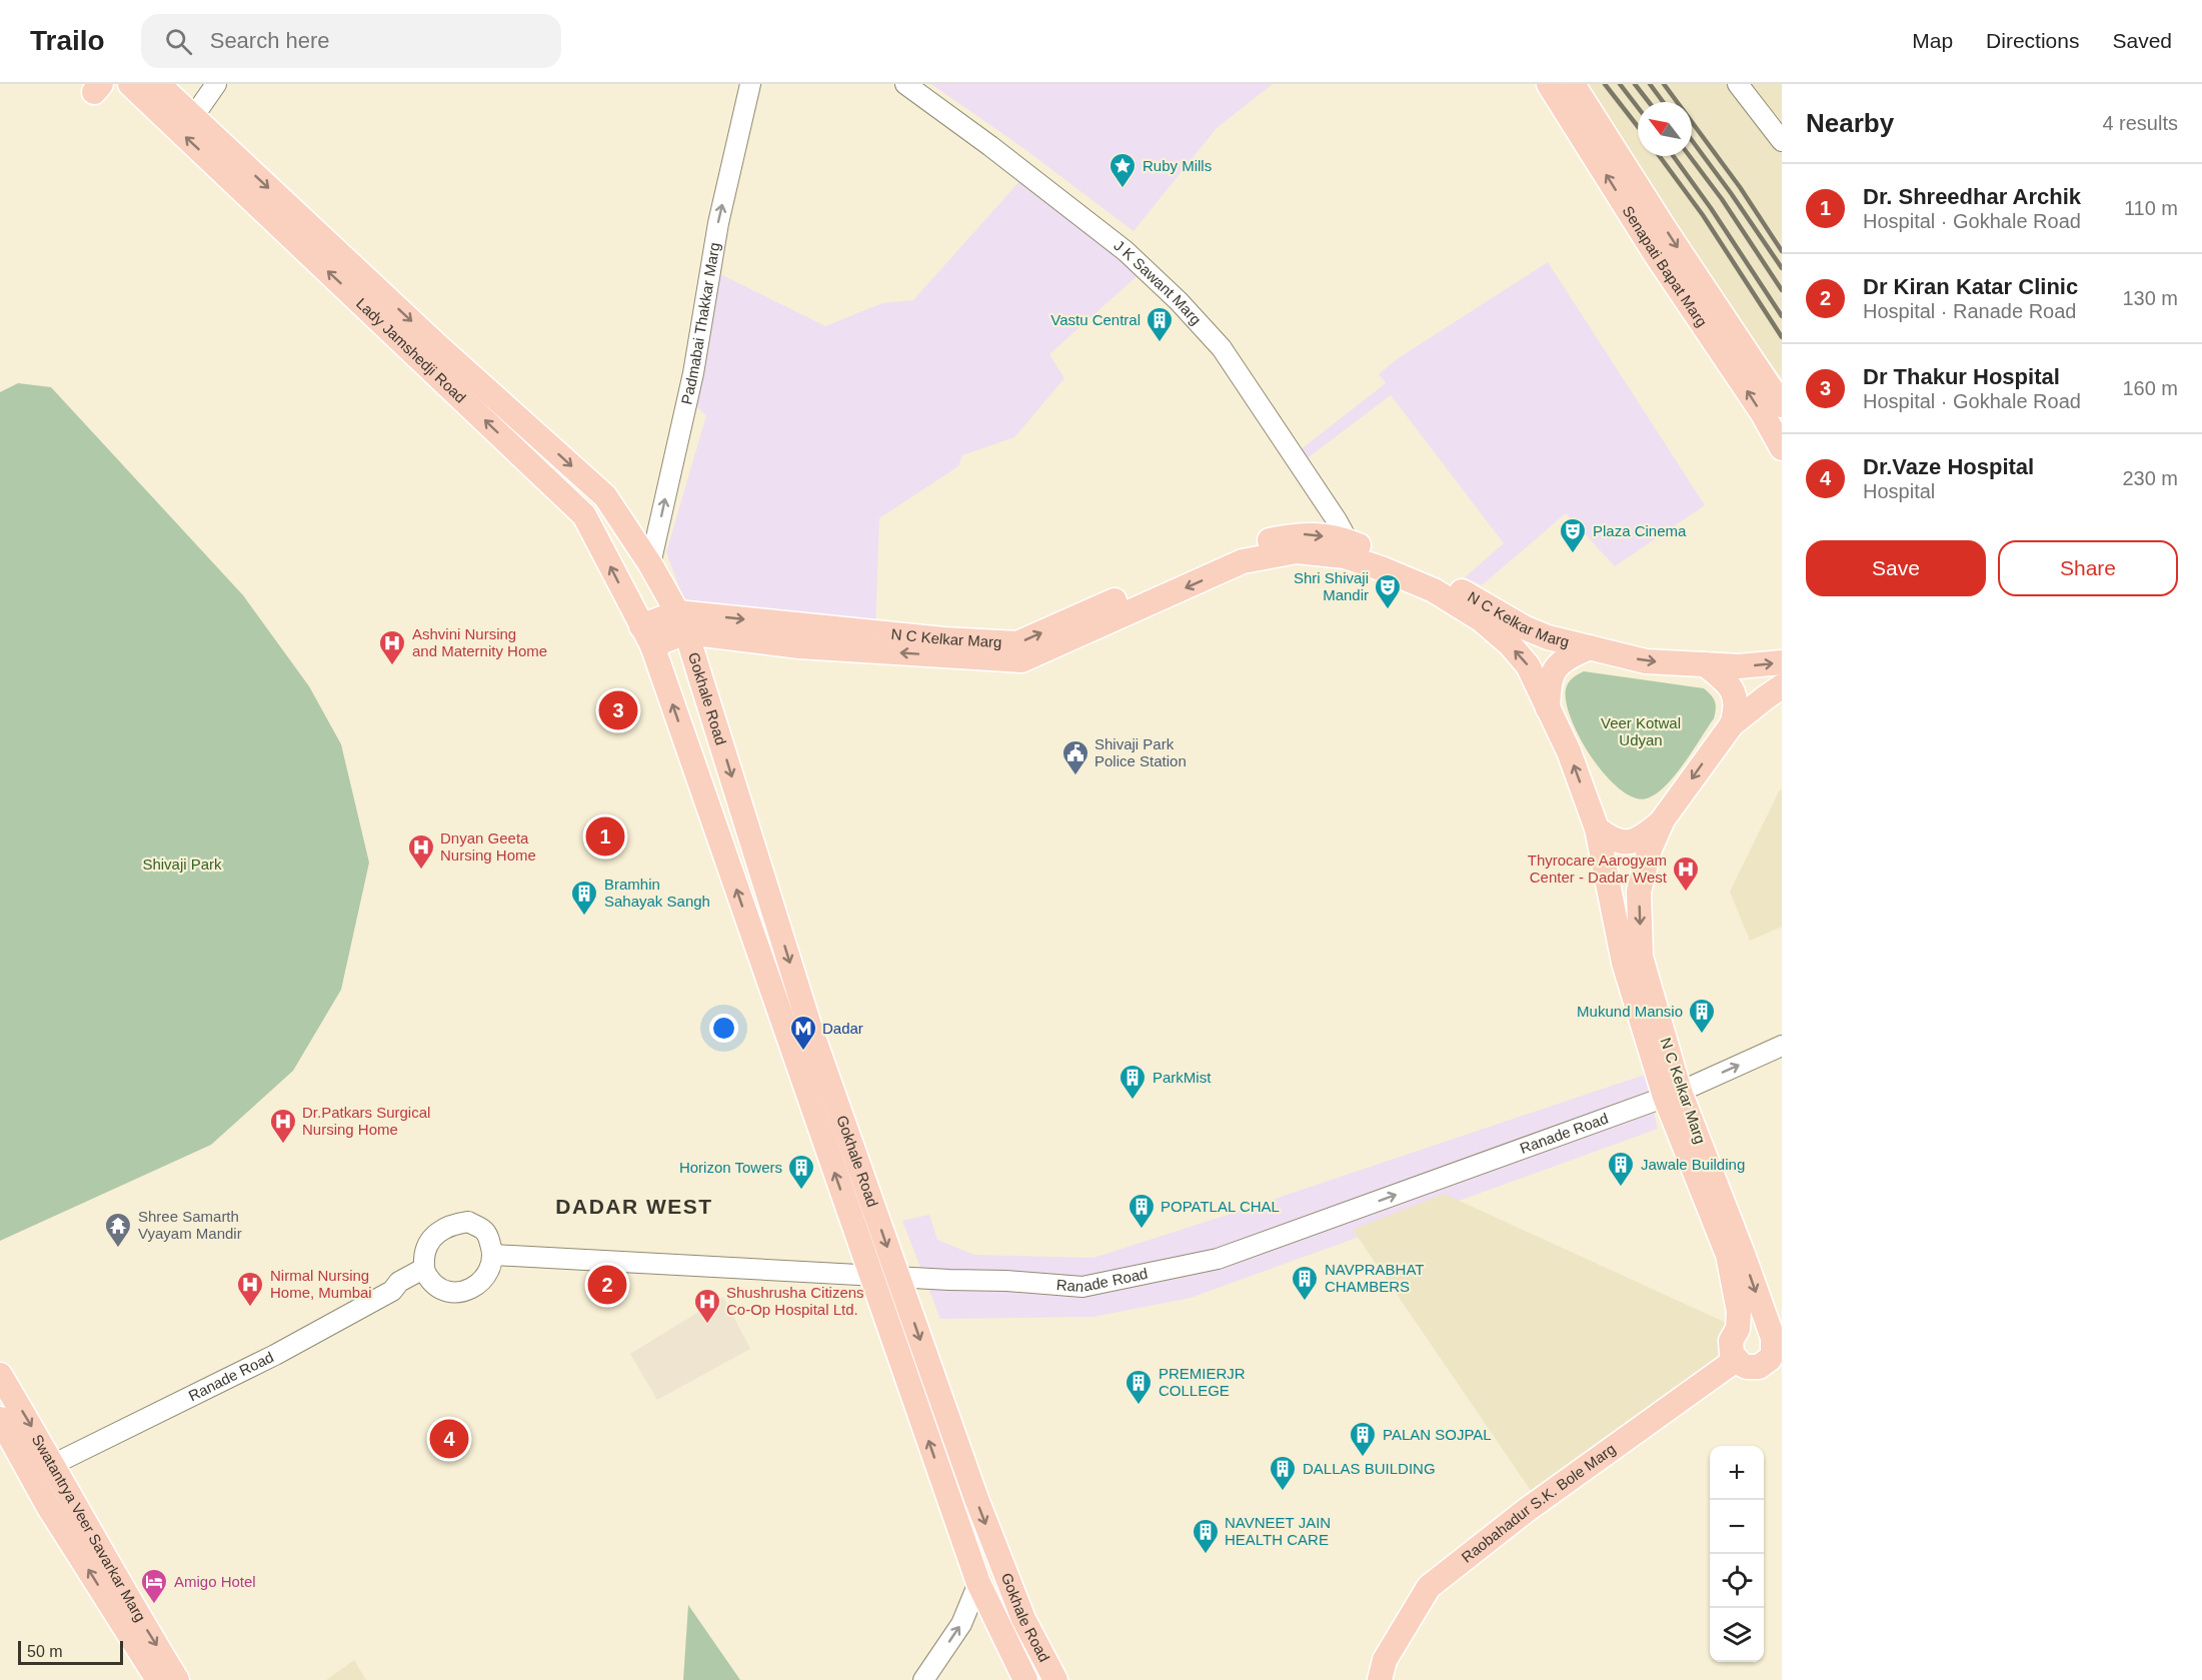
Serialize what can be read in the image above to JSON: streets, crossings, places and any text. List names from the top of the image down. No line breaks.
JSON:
{"streets":{"main road":["Senapati Bapat Marg","Lady Jamshedji Road","N C Kelkar Marg","Gokhale Road","Raobahadur S.K. Bole Marg","Swatantrya Veer Savarkar Marg"],"street":["J K Sawant Marg","Padmabai Thakkar Marg","Ranade Road"]},"crossings":[["J K Sawant Marg","N C Kelkar Marg"],["Padmabai Thakkar Marg","Lady Jamshedji Road"],["Lady Jamshedji Road","N C Kelkar Marg"],["Lady Jamshedji Road","Gokhale Road"],["N C Kelkar Marg","Gokhale Road"],["N C Kelkar Marg","Ranade Road"],["N C Kelkar Marg","Raobahadur S.K. Bole Marg"],["Gokhale Road","Ranade Road"],["Ranade Road","Swatantrya Veer Savarkar Marg"]],"one_way":["Padmabai Thakkar Marg","Ranade Road"],"districts":["DADAR WEST"],"parks":["Veer Kotwal Udyan","Shivaji Park"],"places":{"place":["Ruby Mills"],"building":["Vastu Central","Bramhin Sahayak Sangh","Mukund Mansio","ParkMist","Jawale Building","Horizon Towers","POPATLAL CHAL","NAVPRABHAT CHAMBERS","PREMIERJR COLLEGE","PALAN SOJPAL","DALLAS BUILDING","NAVNEET JAIN HEALTH CARE"],"theatre":["Plaza Cinema","Shri Shivaji Mandir"],"hospital":["Ashvini Nursing and Maternity Home","Dnyan Geeta Nursing Home","Thyrocare Aarogyam Center - Dadar West","Dr.Patkars Surgical Nursing Home","Nirmal Nursing Home, Mumbai","Shushrusha Citizens Co-Op Hospital Ltd."],"public building":["Shivaji Park Police Station"],"metro station":["Dadar"],"temple":["Shree Samarth Vyayam Mandir"],"hotel":["Amigo Hotel"]},"scale_bar":"50 m","north":"top left","page":{"header":"Trailo","search":"Search here","nav":["Map","Directions","Saved"],"heading":["Nearby","4 results"],"list":[{"mark":"1","name":"Dr. Shreedhar Archik","note":"Hospital · Gokhale Road","value":"110 m"},{"mark":"2","name":"Dr Kiran Katar Clinic","note":"Hospital · Ranade Road","value":"130 m"},{"mark":"3","name":"Dr Thakur Hospital","note":"Hospital · Gokhale Road","value":"160 m"},{"mark":"4","name":"Dr.Vaze Hospital","note":"Hospital","value":"230 m"}],"buttons":["Save","Share"],"pins":["3","1","2","4"],"map_buttons":["+","−"],"scale":"50 m"}}
